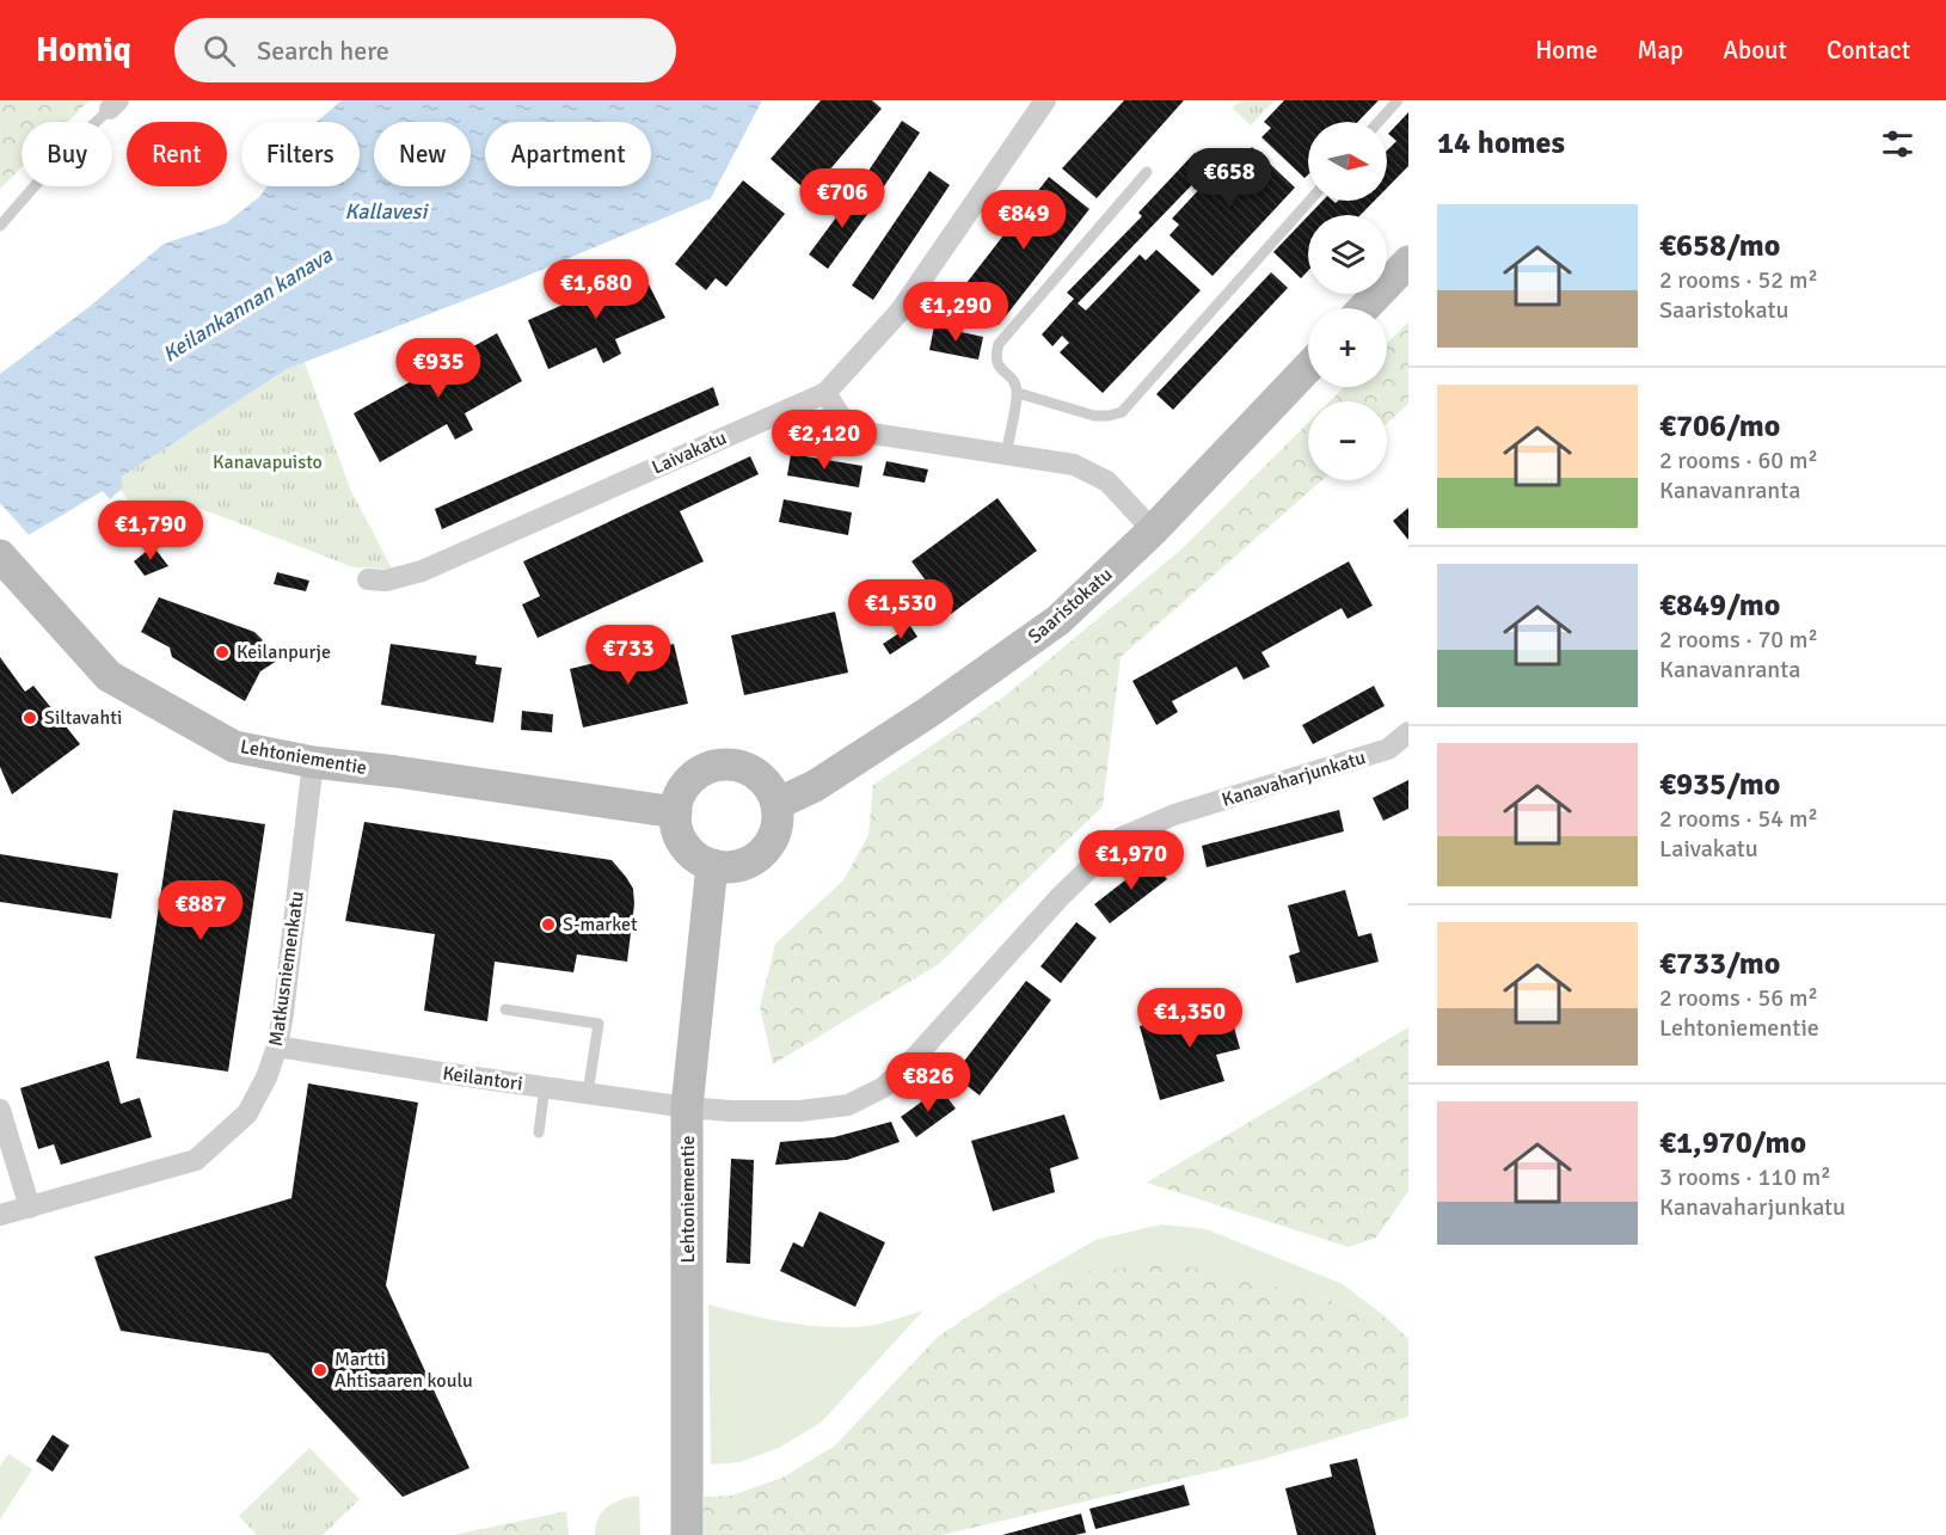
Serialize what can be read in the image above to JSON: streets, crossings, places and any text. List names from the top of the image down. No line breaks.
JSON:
{"streets":{"main road":["Saaristokatu","Lehtoniementie"],"street":["Laivakatu","Kanavaharjunkatu","Matkusniemenkatu","Keilantori"]},"crossings":[["Saaristokatu","Lehtoniementie"],["Lehtoniementie","Kanavaharjunkatu"],["Lehtoniementie","Matkusniemenkatu"],["Lehtoniementie","Keilantori"],["Kanavaharjunkatu","Keilantori"],["Matkusniemenkatu","Keilantori"]],"water":["Kallavesi","Keilankannan kanava"],"parks":["Kanavapuisto"],"places":["Keilanpurje","Siltavahti","S-market","Martti Ahtisaaren koulu"],"north":"right","page":{"header":"Homiq","search":"Search here","nav":["Home","Map","About","Contact"],"heading":"14 homes","map_buttons":["+","−"],"chip":["Buy","Rent","Filters","New","Apartment"],"price":["€658","€706","€849","€1,680","€1,290","€935","€2,120","€1,790","€1,530","€733","€1,970","€887","€1,350","€826"],"list":[{"name":"€658/mo","note":"2 rooms · 52 m² · Saaristokatu"},{"name":"€706/mo","note":"2 rooms · 60 m² · Kanavanranta"},{"name":"€849/mo","note":"2 rooms · 70 m² · Kanavanranta"},{"name":"€935/mo","note":"2 rooms · 54 m² · Laivakatu"},{"name":"€733/mo","note":"2 rooms · 56 m² · Lehtoniementie"},{"name":"€1,970/mo","note":"3 rooms · 110 m² · Kanavaharjunkatu"}]}}
